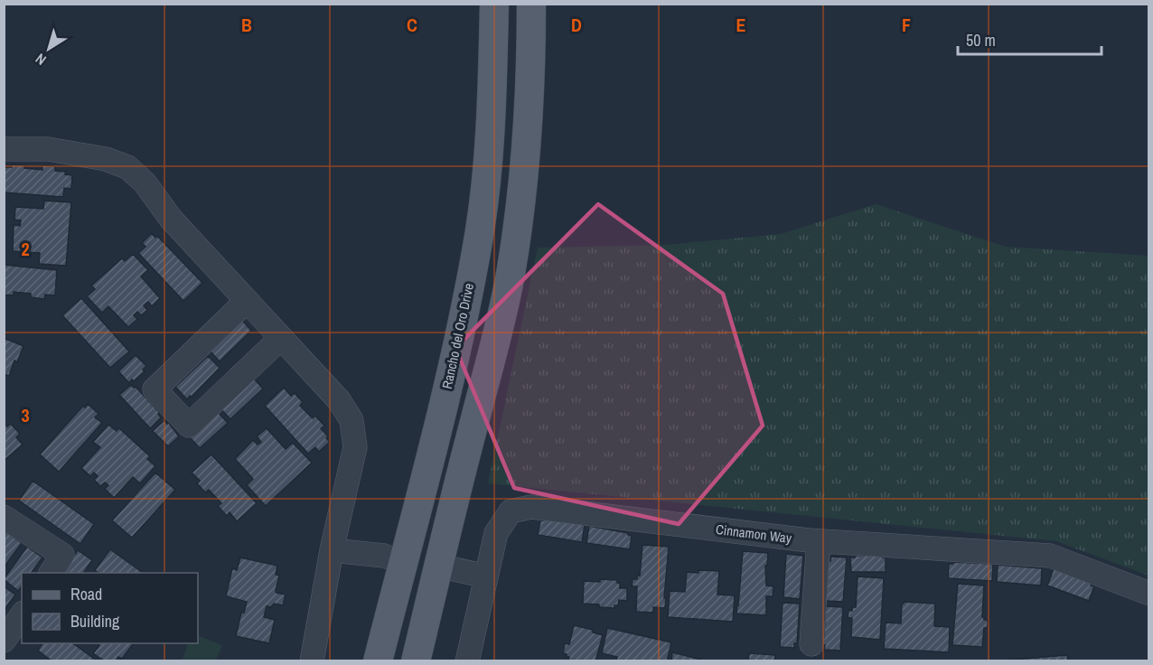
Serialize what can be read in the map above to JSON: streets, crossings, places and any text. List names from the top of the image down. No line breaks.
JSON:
{"streets":{"main road":["Rancho del Oro Drive"],"street":["Cinnamon Way"]},"legend":["Road","Building"],"scale_bar":"50 m","north":"bottom left","grid":{"columns":["B","C","D","E","F"],"rows":["2","3"]}}
